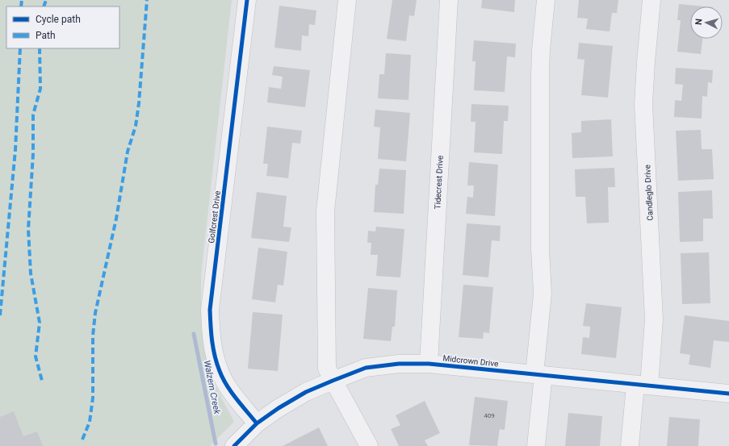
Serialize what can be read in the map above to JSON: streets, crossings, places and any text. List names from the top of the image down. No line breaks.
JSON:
{"streets":{"street":["Tidecrest Drive","Candleglo Drive","Golfcrest Drive","Midcrown Drive"]},"crossings":[["Tidecrest Drive","Midcrown Drive"],["Candleglo Drive","Midcrown Drive"],["Golfcrest Drive","Midcrown Drive"]],"water":["Walzem Creek"],"house_numbers":["409"],"legend":["Cycle path","Path"],"north":"left"}
